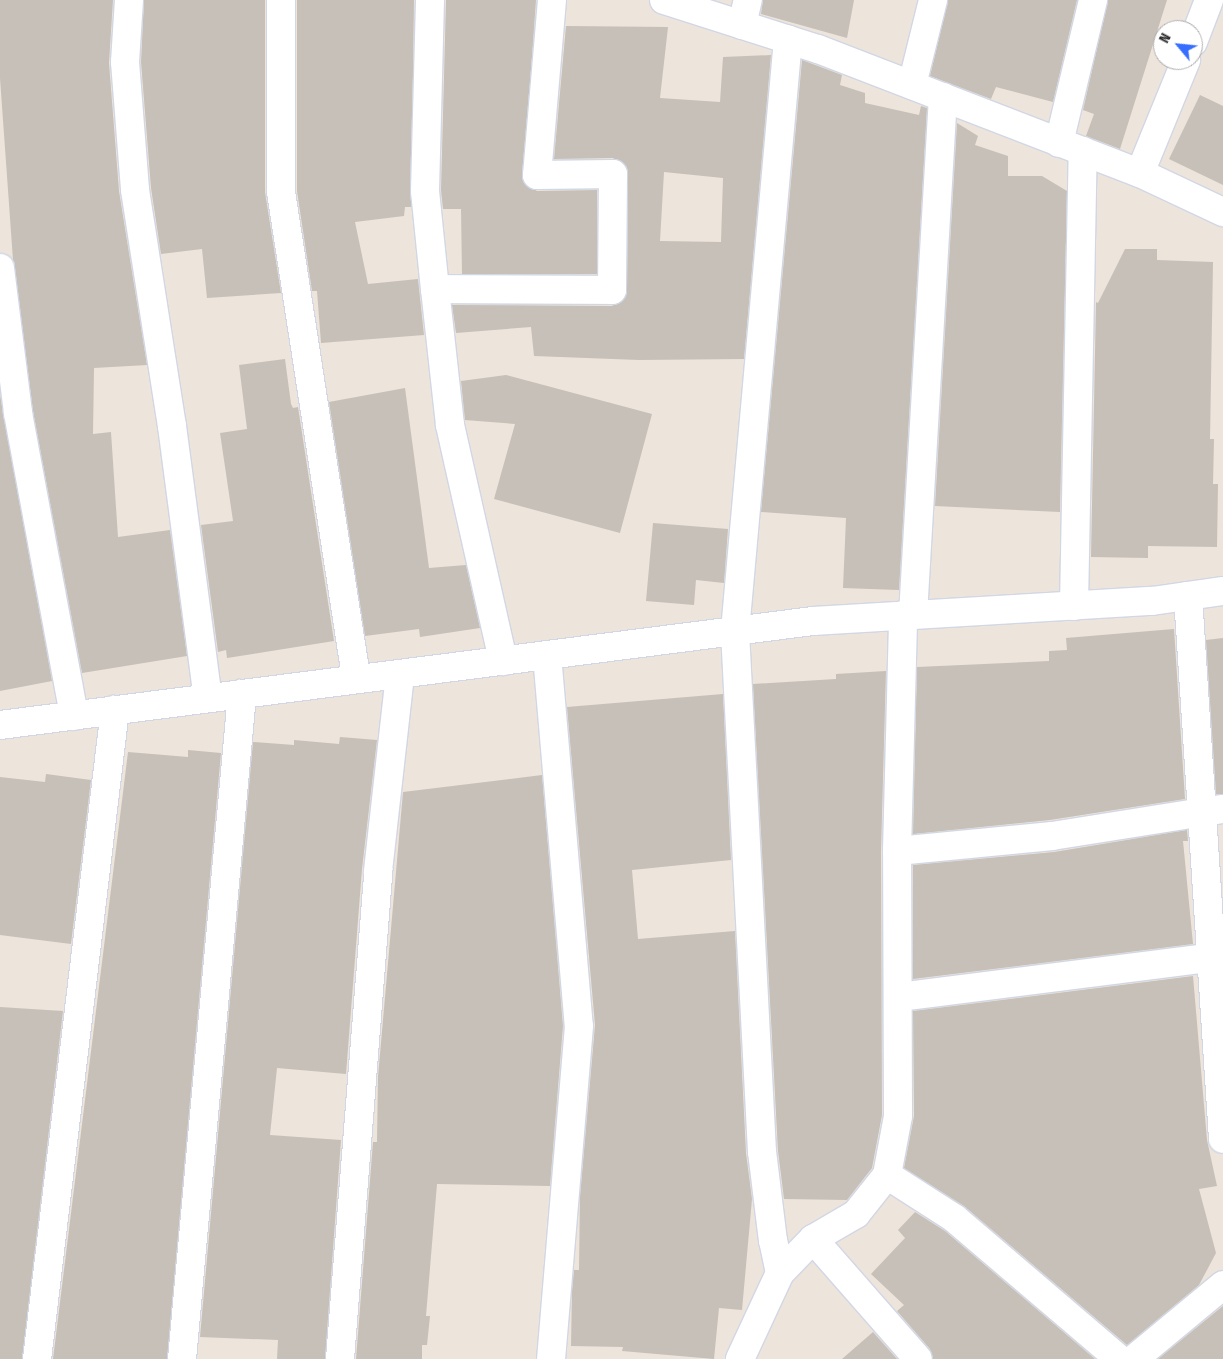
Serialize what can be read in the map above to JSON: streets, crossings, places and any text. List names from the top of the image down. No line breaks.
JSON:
{"north":"top left"}
